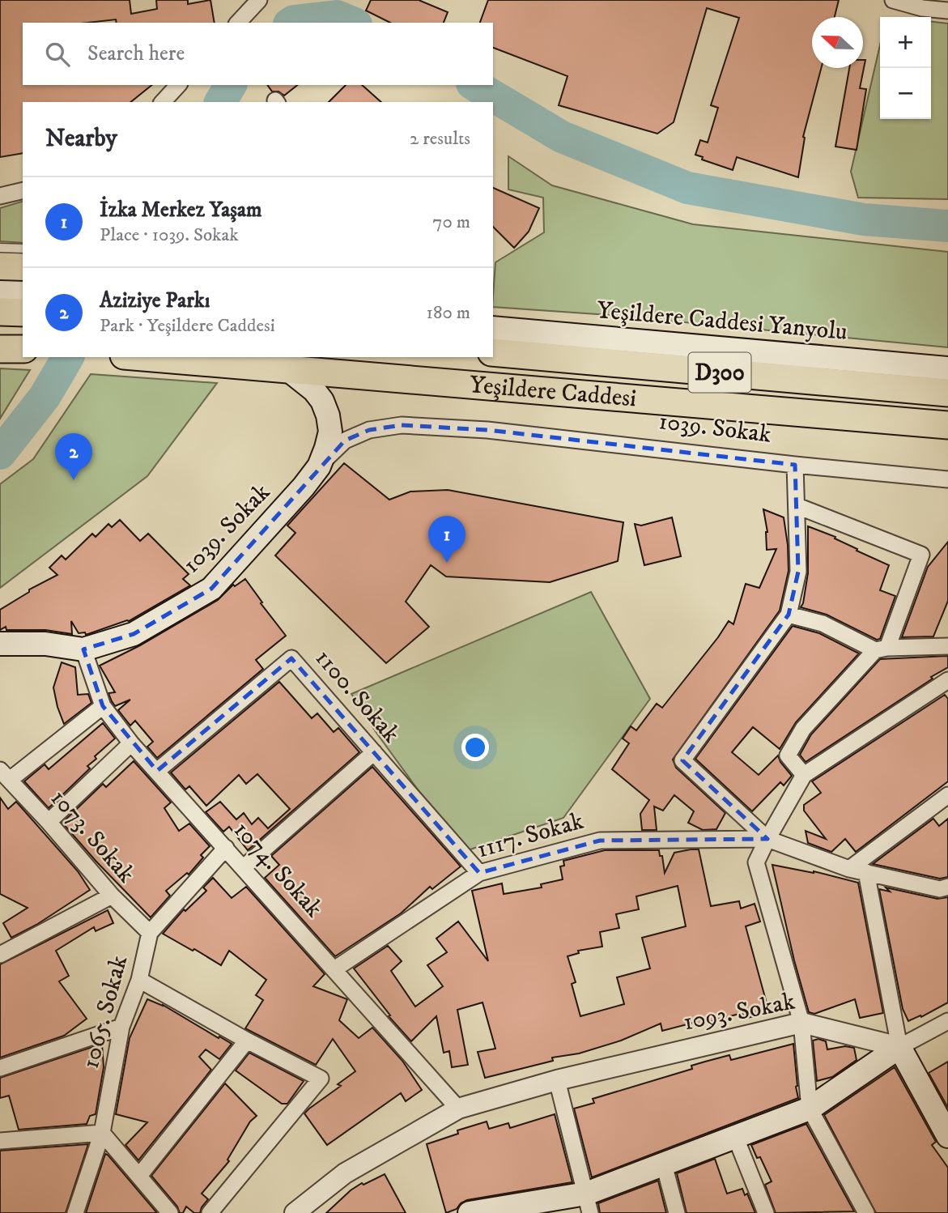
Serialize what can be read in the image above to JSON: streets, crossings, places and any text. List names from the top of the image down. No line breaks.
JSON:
{"streets":{"highway":["D300","Yeşildere Caddesi"],"main road":["Yeşildere Caddesi Yanyolu","1039. Sokak"],"street":["1100. Sokak","1117. Sokak","1073. Sokak","1074. Sokak","1065. Sokak","1093. Sokak"]},"crossings":[["1039. Sokak","1074. Sokak"],["1100. Sokak","1117. Sokak"],["1100. Sokak","1074. Sokak"],["1117. Sokak","1074. Sokak"],["1073. Sokak","1065. Sokak"],["1074. Sokak","1065. Sokak"],["1074. Sokak","1093. Sokak"]],"north":"left","page":{"map_buttons":["+","−"],"search":"Search here","heading":["Nearby","2 results"],"list":[{"mark":"1","name":"İzka Merkez Yaşam","note":"Place · 1039. Sokak","value":"70 m"},{"mark":"2","name":"Aziziye Parkı","note":"Park · Yeşildere Caddesi","value":"180 m"}],"pins":["2","1"]}}
